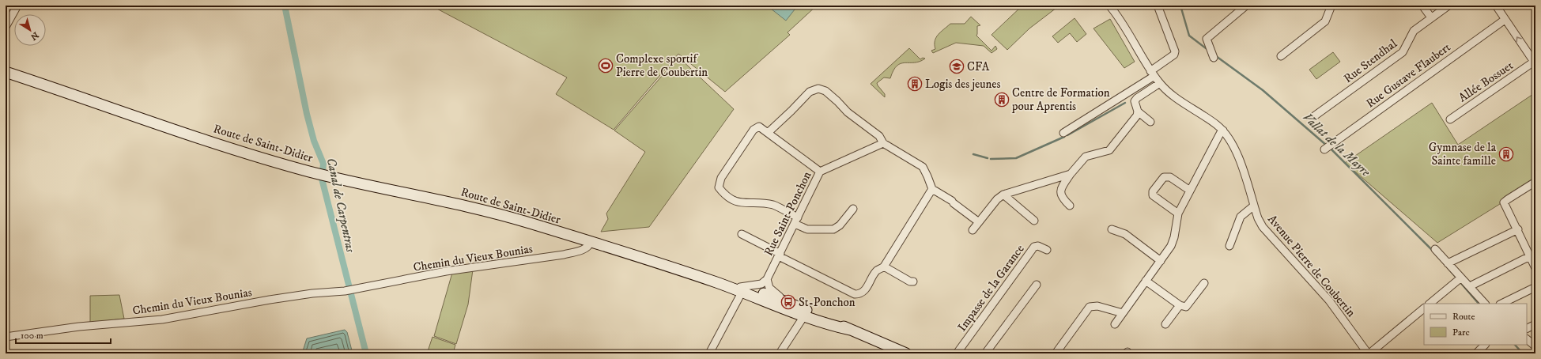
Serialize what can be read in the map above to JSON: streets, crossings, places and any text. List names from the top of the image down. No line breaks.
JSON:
{"streets":{"main road":["Route de Saint-Didier"],"street":["Rue Stendhal","Rue Gustave Flaubert","Allée Bossuet","Rue Saint-Ponchon","Chemin du Vieux Bounias","Avenue Pierre de Coubertin","Impasse de la Garance"]},"crossings":[["Route de Saint-Didier","Chemin du Vieux Bounias"]],"water":["Vallat de la Mayre","Canal de Carpentras"],"places":{"sports":["Complexe sportif Pierre de Coubertin"],"school or university":["CFA"],"building":["Logis des jeunes","Centre de Formation pour Aprentis","Gymnase de la Sainte famille"],"bus stop":["St-Ponchon"]},"legend":["Route","Parc"],"scale_bar":"100 m","north":"bottom right"}
